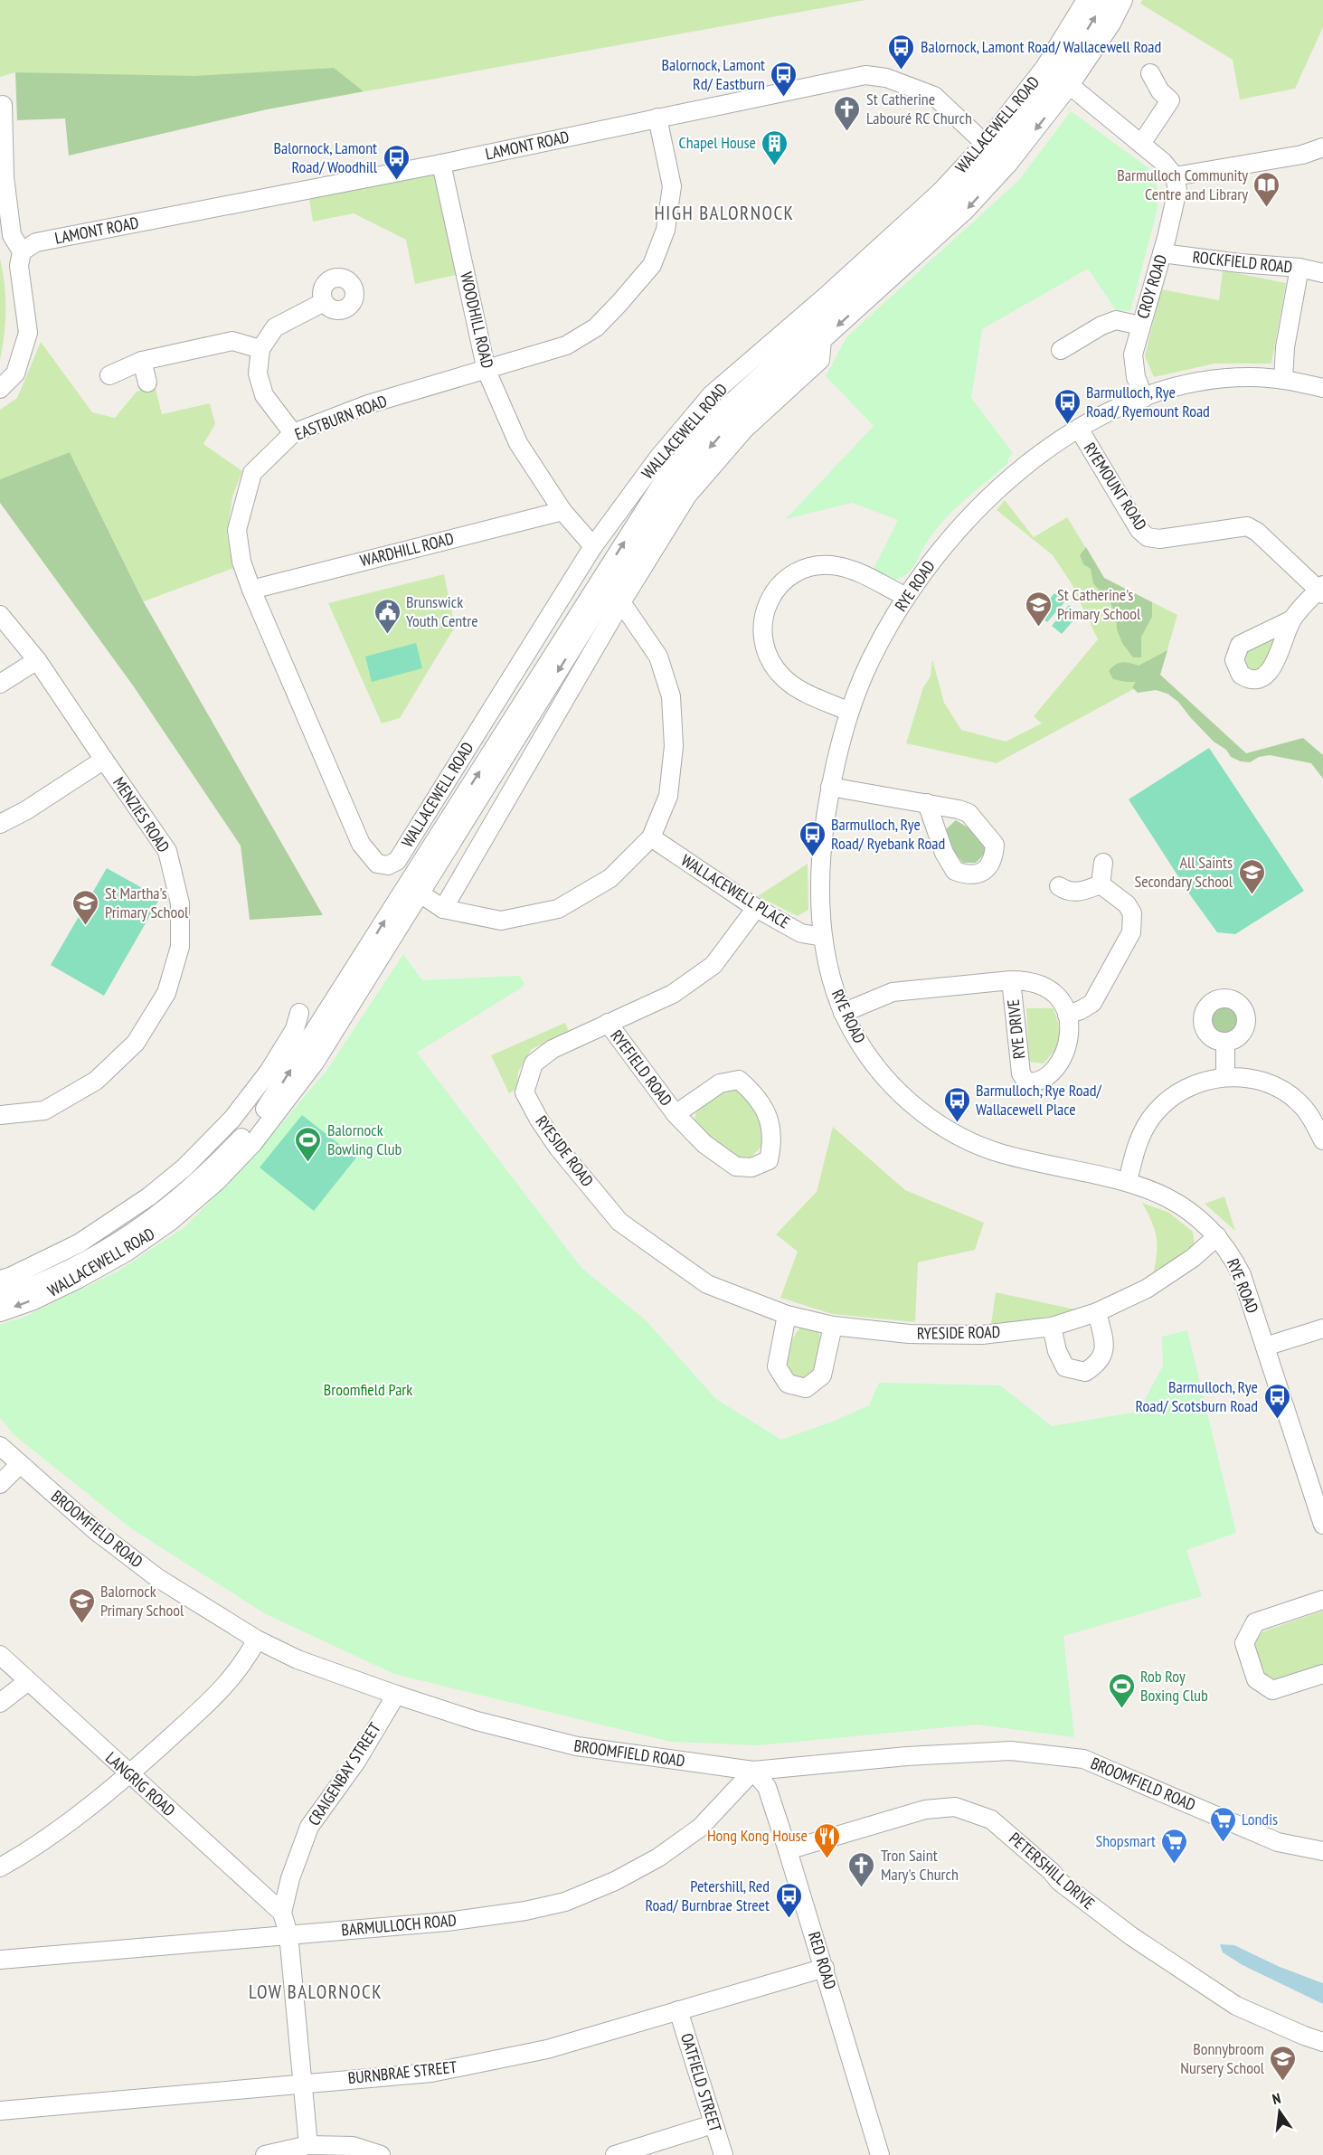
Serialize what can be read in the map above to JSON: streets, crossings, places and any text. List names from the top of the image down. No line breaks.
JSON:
{"streets":{"street":["WALLACEWELL ROAD","LAMONT ROAD","ROCKFIELD ROAD","CROY ROAD","WOODHILL ROAD","EASTBURN ROAD","RYEMOUNT ROAD","WARDHILL ROAD","RYE ROAD","MENZIES ROAD","WALLACEWELL PLACE","RYE DRIVE","RYEFIELD ROAD","RYESIDE ROAD","BROOMFIELD ROAD","CRAIGENBAY STREET","LANGRIG ROAD","PETERSHILL DRIVE","BARMULLOCH ROAD","RED ROAD","BURNBRAE STREET","OATFIELD STREET"]},"crossings":[["WALLACEWELL ROAD","LAMONT ROAD"],["WALLACEWELL ROAD","WOODHILL ROAD"],["WALLACEWELL ROAD","EASTBURN ROAD"],["LAMONT ROAD","WOODHILL ROAD"],["LAMONT ROAD","EASTBURN ROAD"],["ROCKFIELD ROAD","CROY ROAD"],["CROY ROAD","RYE ROAD"],["WOODHILL ROAD","EASTBURN ROAD"],["WOODHILL ROAD","WARDHILL ROAD"],["EASTBURN ROAD","WARDHILL ROAD"],["RYEMOUNT ROAD","RYE ROAD"],["RYE ROAD","WALLACEWELL PLACE"],["RYE ROAD","RYE DRIVE"],["RYE ROAD","RYESIDE ROAD"],["WALLACEWELL PLACE","RYESIDE ROAD"],["RYEFIELD ROAD","RYESIDE ROAD"],["BROOMFIELD ROAD","CRAIGENBAY STREET"],["BROOMFIELD ROAD","BARMULLOCH ROAD"],["BROOMFIELD ROAD","RED ROAD"],["CRAIGENBAY STREET","LANGRIG ROAD"],["CRAIGENBAY STREET","BARMULLOCH ROAD"],["CRAIGENBAY STREET","BURNBRAE STREET"],["PETERSHILL DRIVE","RED ROAD"],["BARMULLOCH ROAD","RED ROAD"],["RED ROAD","BURNBRAE STREET"],["BURNBRAE STREET","OATFIELD STREET"]],"districts":["HIGH BALORNOCK","LOW BALORNOCK"],"parks":["Broomfield Park"],"places":{"bus stop":["Balornock, Lamont Road/ Wallacewell Road","Balornock, Lamont Rd/ Eastburn","Balornock, Lamont Road/ Woodhill","Barmulloch, Rye Road/ Ryemount Road","Barmulloch, Rye Road/ Ryebank Road","Barmulloch, Rye Road/ Wallacewell Place","Barmulloch, Rye Road/ Scotsburn Road","Petershill, Red Road/ Burnbrae Street"],"church":["St Catherine Labouré RC Church","Tron Saint Mary's Church"],"building":["Chapel House"],"library":["Barmulloch Community Centre and Library"],"school or university":["St Catherine's Primary School","All Saints Secondary School","St Martha's Primary School","Balornock Primary School","Bonnybroom Nursery School"],"public building":["Brunswick Youth Centre"],"sports":["Balornock Bowling Club","Rob Roy Boxing Club"],"supermarket":["Londis","Shopsmart"],"restaurant":["Hong Kong House"]},"north":"top"}
